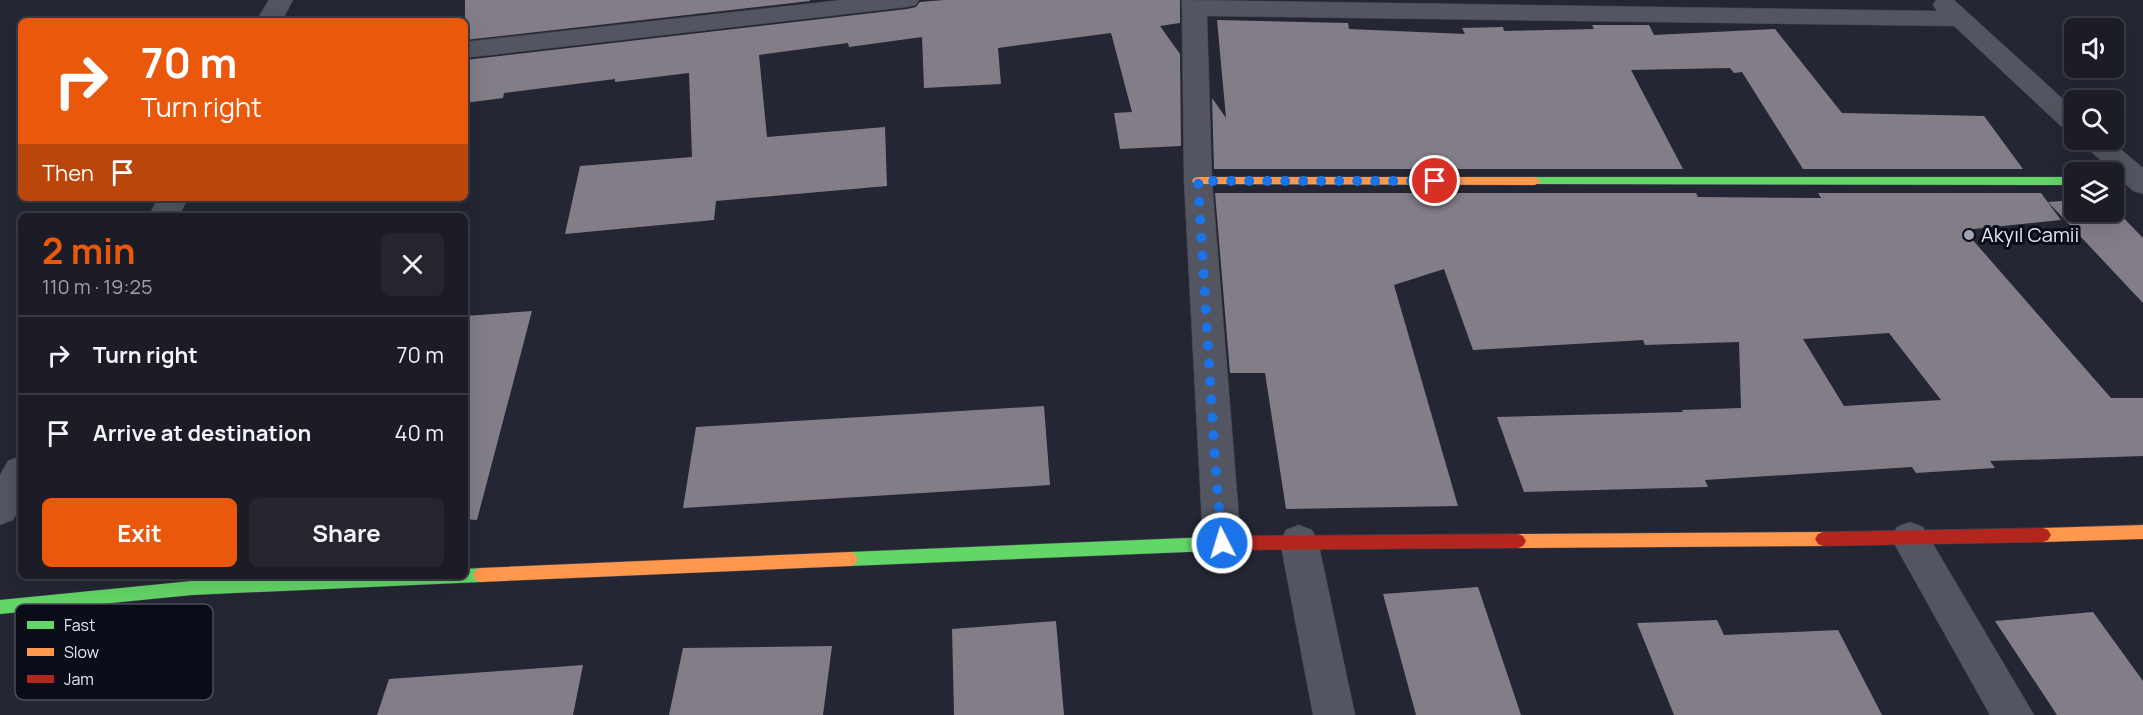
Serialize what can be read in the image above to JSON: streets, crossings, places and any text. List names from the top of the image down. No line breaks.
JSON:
{"places":["Akyıl Camii"],"legend":["Fast","Slow","Jam"],"page":{"turn":["70 m","Turn right"],"then":"Then","heading":["2 min","110 m · 19:25"],"list":[{"name":"Turn right","value":"70 m"},{"name":"Arrive at destination","value":"40 m"}],"buttons":["Exit","Share"]}}
